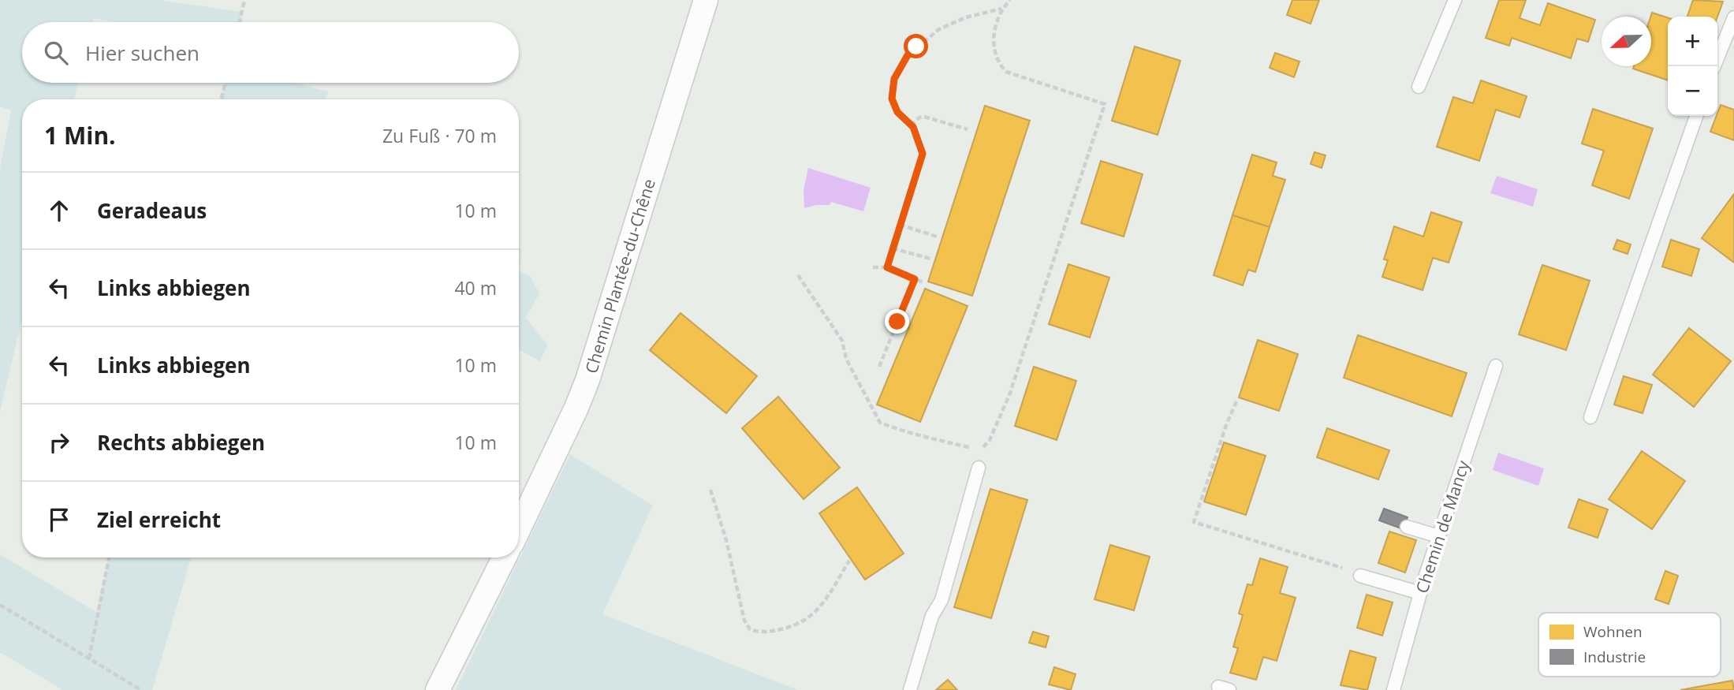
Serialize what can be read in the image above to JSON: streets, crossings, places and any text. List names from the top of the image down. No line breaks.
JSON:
{"streets":{"street":["Chemin Plantée-du-Chêne"],"lane":["Chemin de Mancy"]},"legend":["Wohnen","Industrie"],"north":"left","page":{"map_buttons":["+","−"],"search":"Hier suchen","heading":["1 Min.","Zu Fuß · 70 m"],"list":[["Geradeaus","10 m"],["Links abbiegen","40 m"],["Links abbiegen","10 m"],["Rechts abbiegen","10 m"],"Ziel erreicht"]}}
